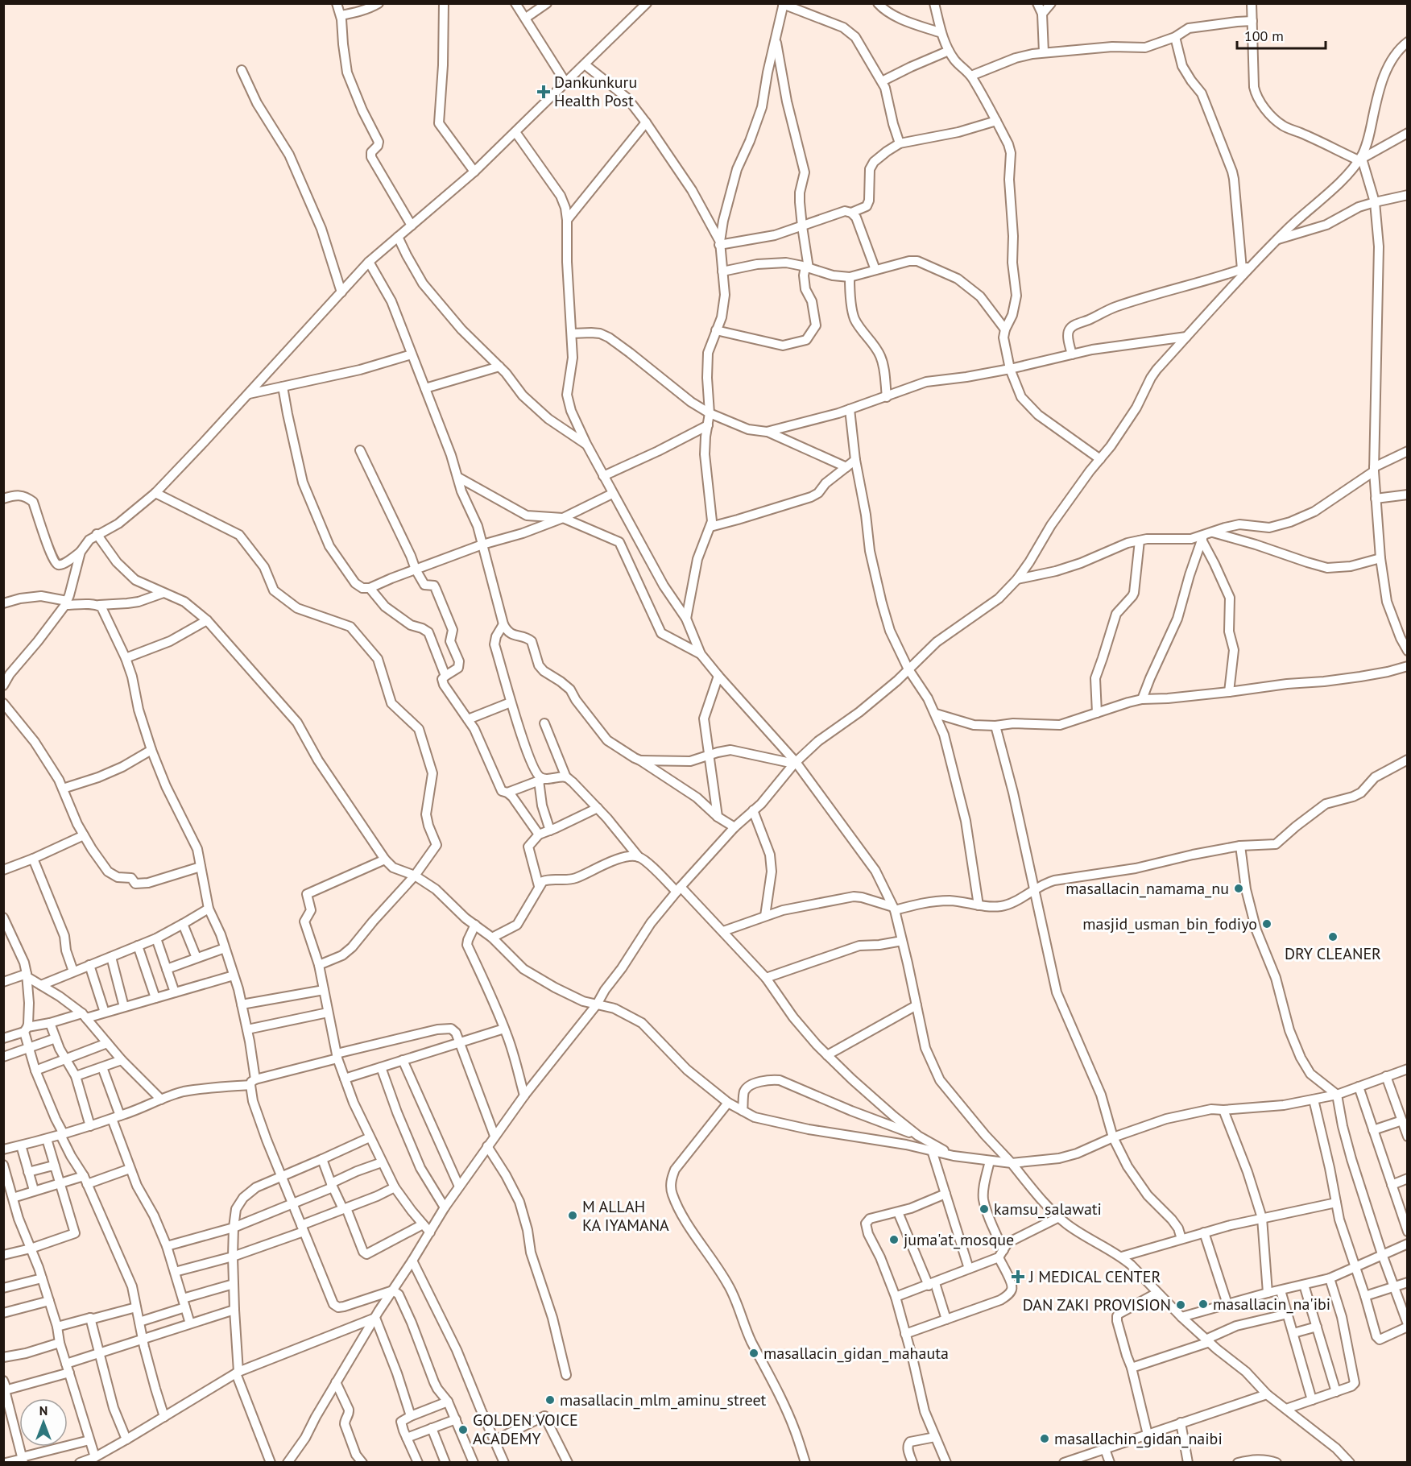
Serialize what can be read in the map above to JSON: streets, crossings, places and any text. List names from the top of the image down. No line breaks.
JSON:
{"places":{"health":["Dankunkuru Health Post","J MEDICAL CENTER"],"other":["masallacin_namama_nu","masjid_usman_bin_fodiyo","DRY CLEANER","kamsu_salawati","M ALLAH KA IYAMANA","juma'at_mosque","masallacin_na'ibi","DAN ZAKI PROVISION","masallacin_gidan_mahauta","masallacin_mlm_aminu_street","GOLDEN VOICE ACADEMY","masallachin_gidan_naibi"]},"scale_bar":"100 m","north":"top"}
